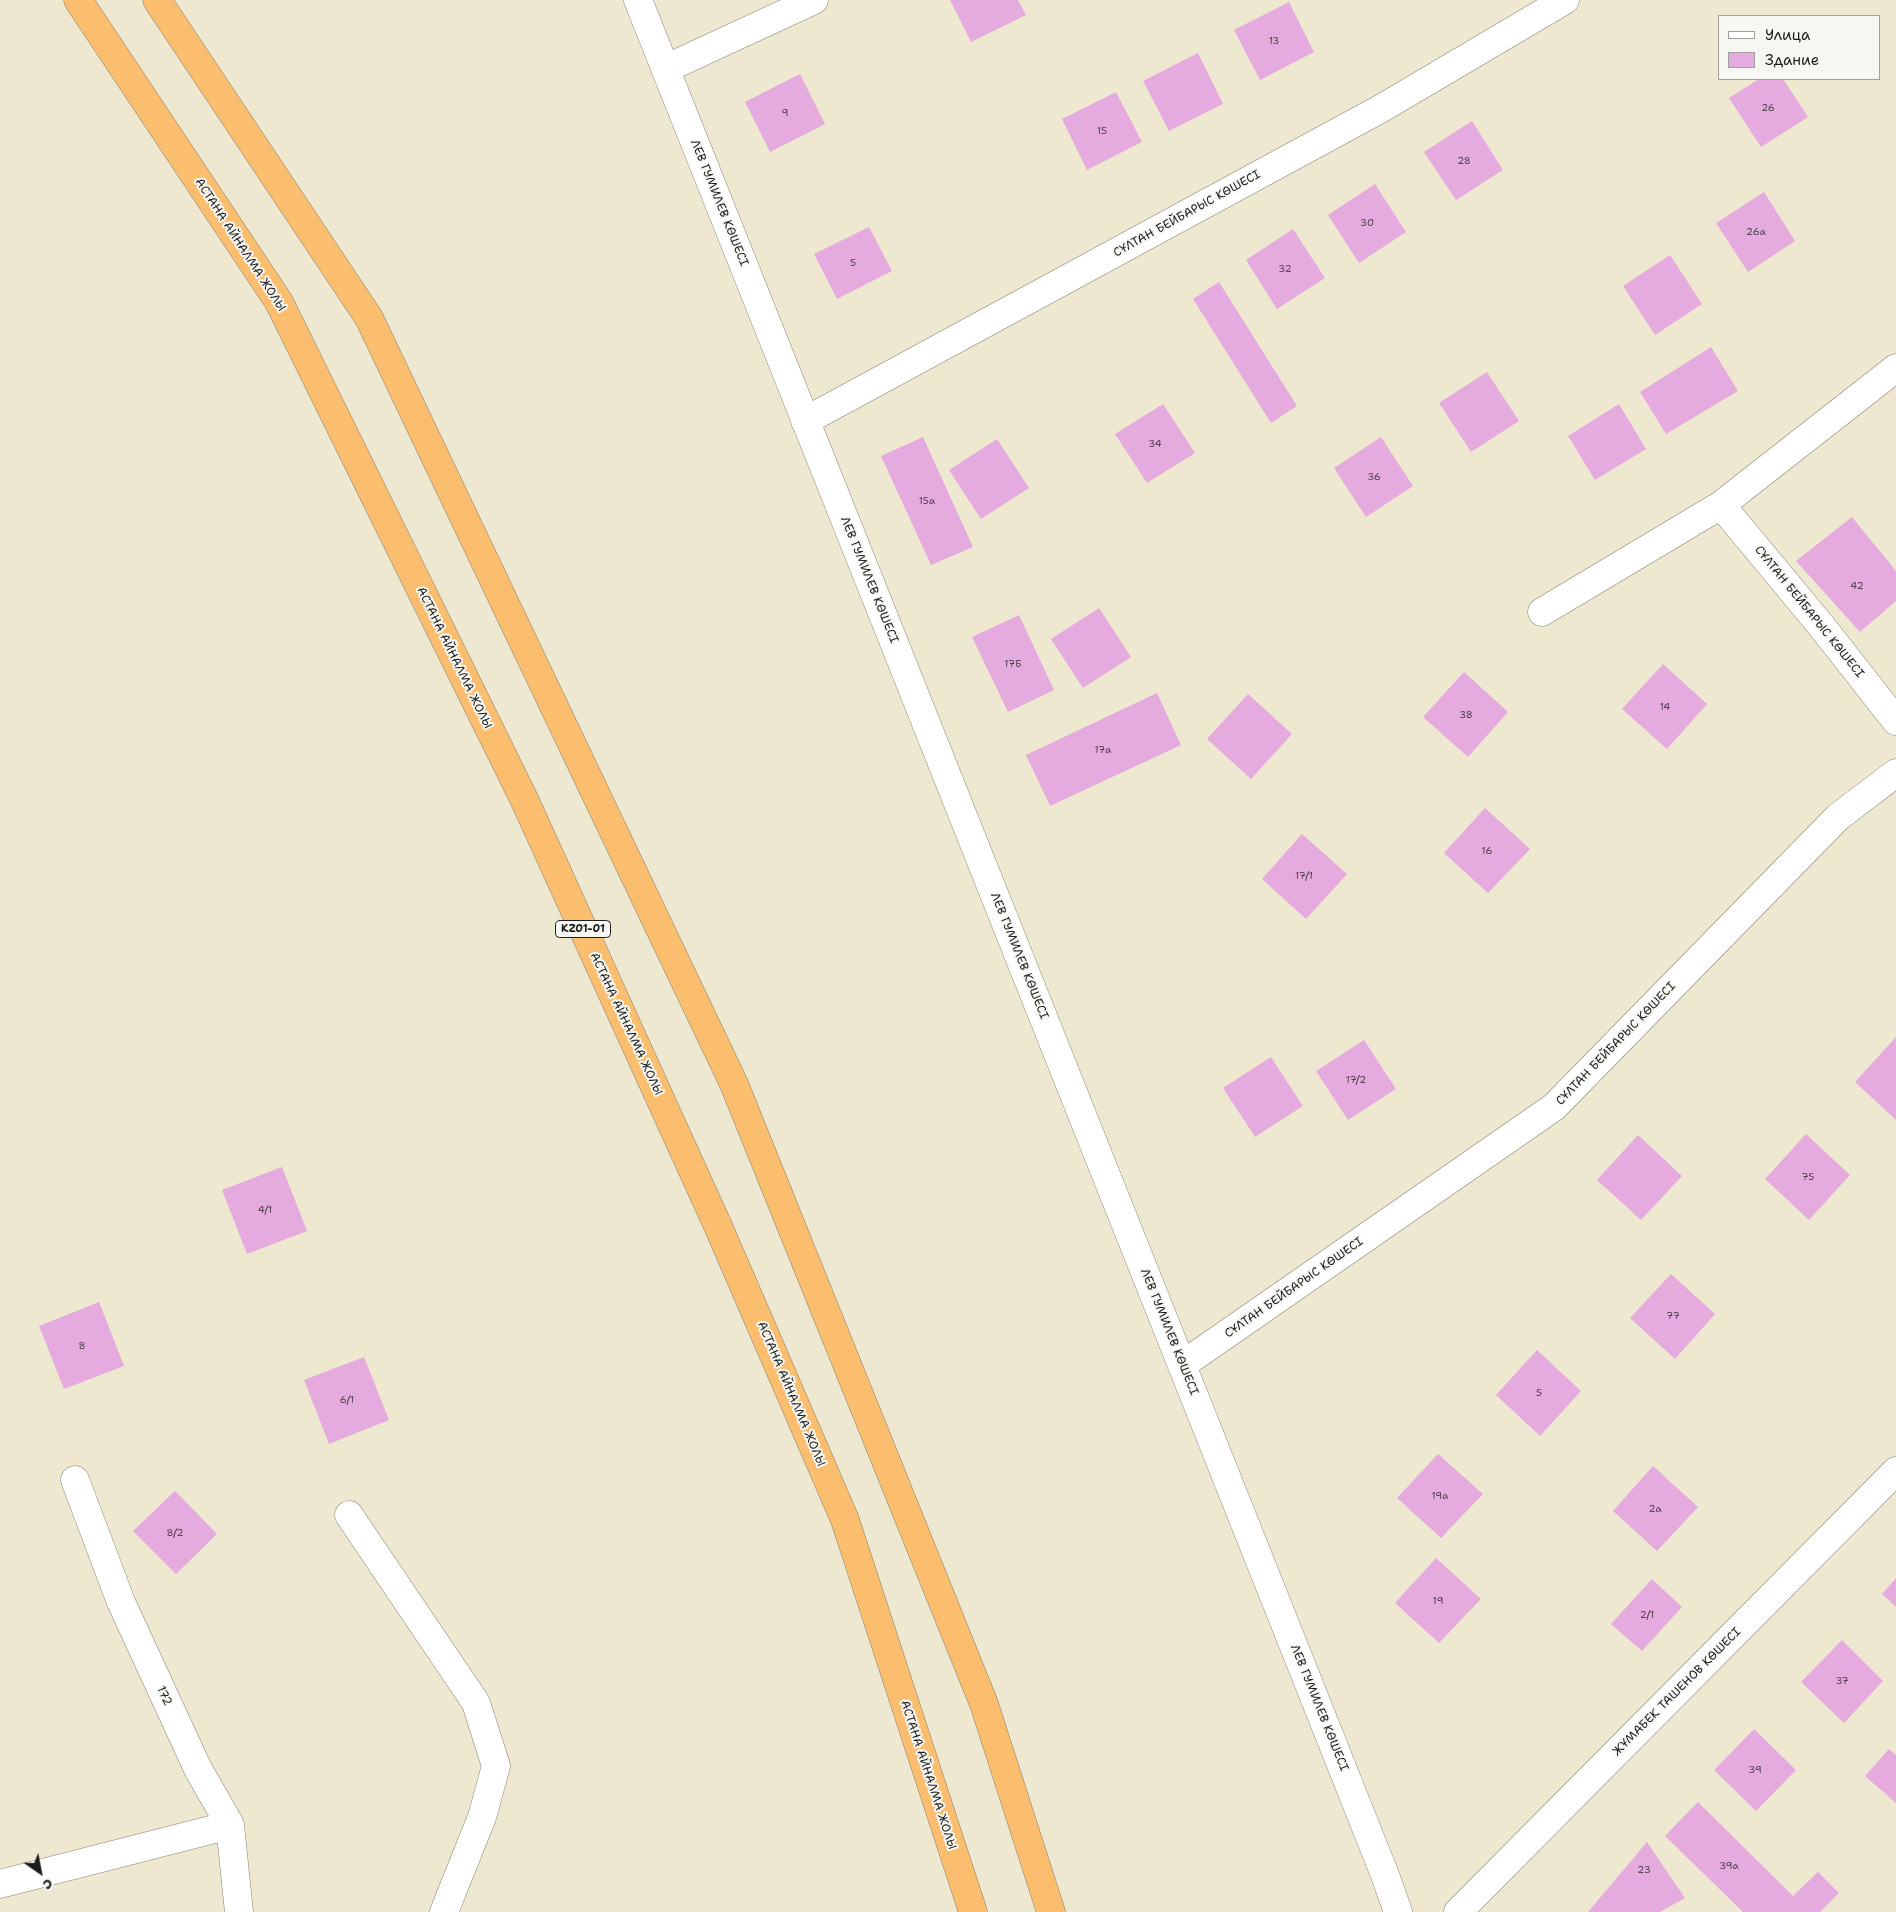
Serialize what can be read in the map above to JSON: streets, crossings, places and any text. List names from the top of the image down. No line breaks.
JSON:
{"streets":{"highway":["АСТАНА АЙНАЛМА ЖОЛЫ","KZ01-01"],"street":["ЛЕВ ГУМИЛЕВ КӨШЕСІ","СҰЛТАН БЕЙБАРЫС КӨШЕСІ","ЖҰМАБЕК ТАШЕНОВ КӨШЕСІ","172"]},"crossings":[["ЛЕВ ГУМИЛЕВ КӨШЕСІ","СҰЛТАН БЕЙБАРЫС КӨШЕСІ"]],"house_numbers":["13","26","9","15","28","30","26а","5","32","34","36","15а","42","17Б","14","38","17а","16","17/1","17/2","75","4/1","77","8","5","6/1","19а","2а","8/2","19","2/1","37","39","39а","23"],"legend":["Улица","Здание"],"north":"bottom right"}
